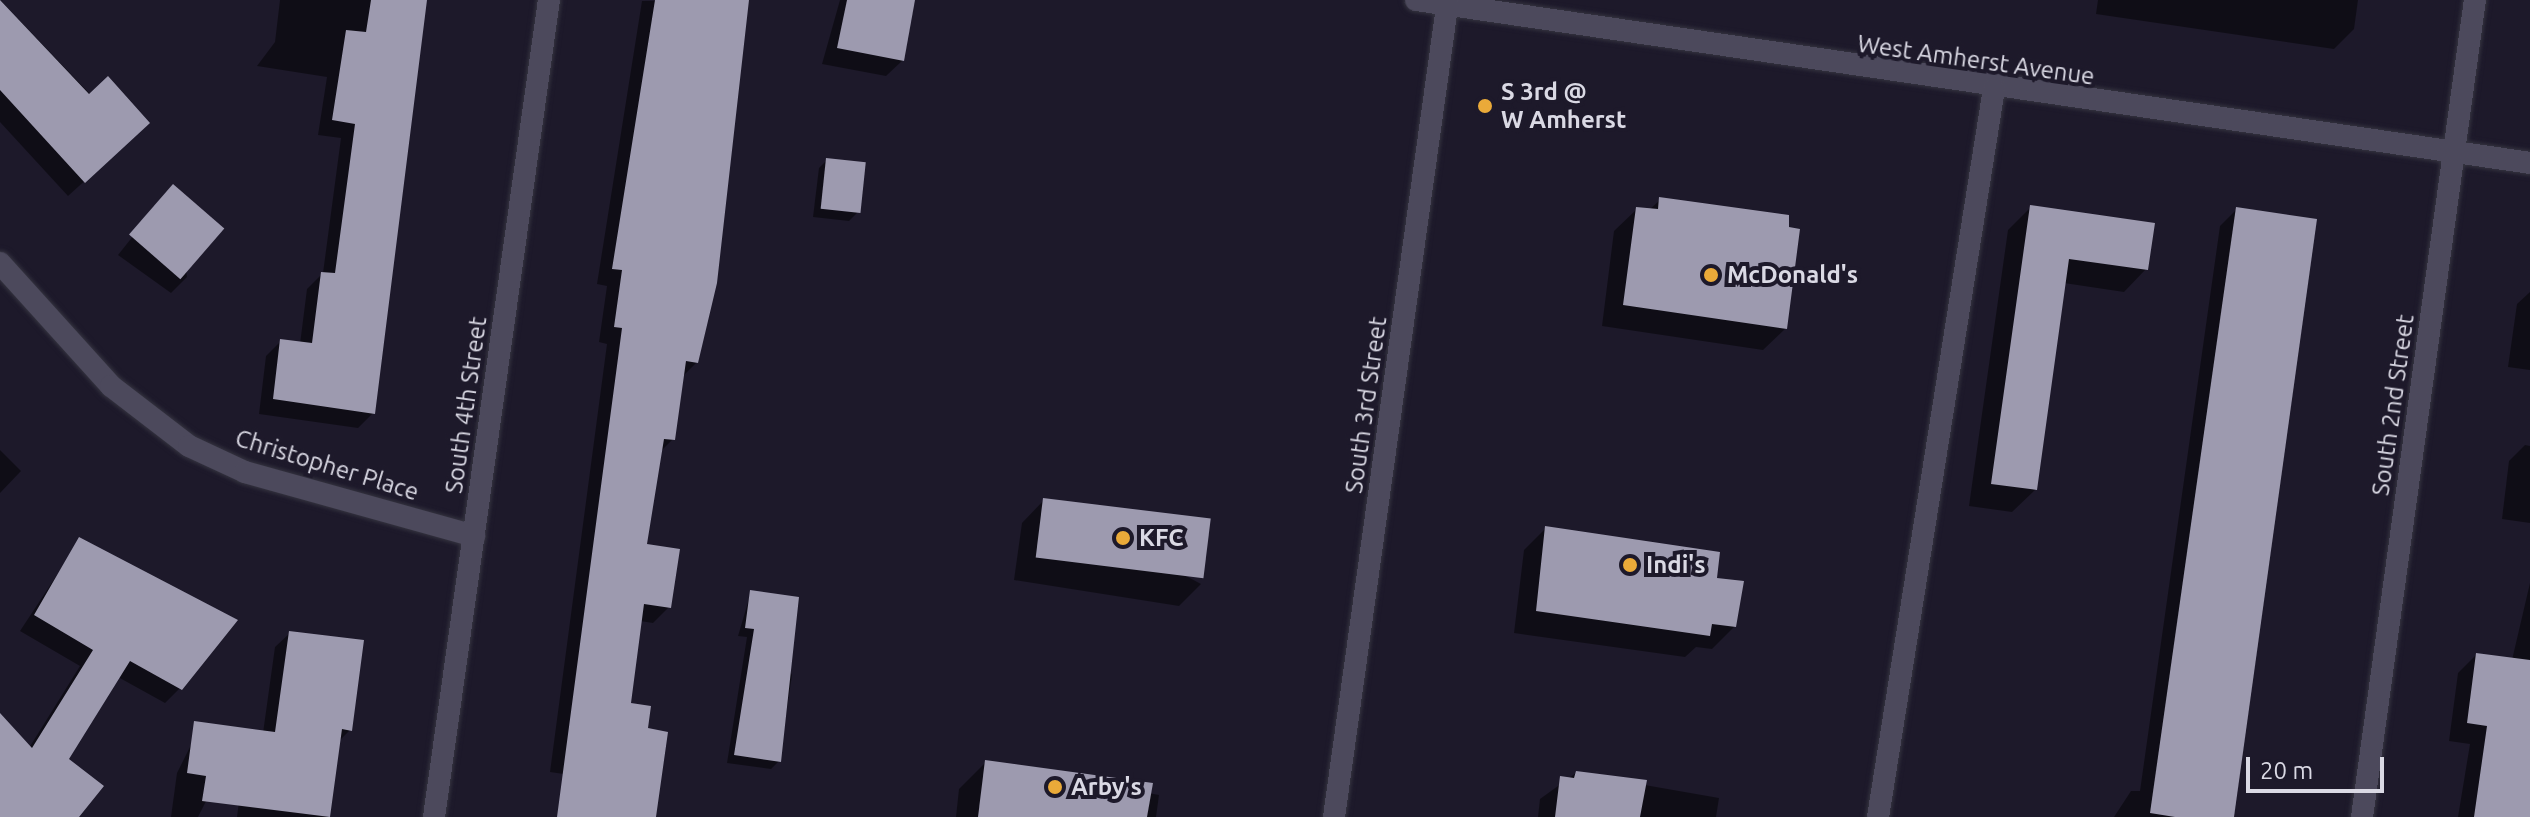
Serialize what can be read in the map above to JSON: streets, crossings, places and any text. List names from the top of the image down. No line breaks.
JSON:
{"streets":{"street":["West Amherst Avenue","South 4th Street","South 3rd Street","South 2nd Street","Christopher Place"]},"crossings":[["West Amherst Avenue","South 3rd Street"],["West Amherst Avenue","South 2nd Street"],["South 4th Street","Christopher Place"]],"places":["S 3rd @ W Amherst","McDonald's","KFC","Indi's","Arby's"],"scale_bar":"20 m"}
